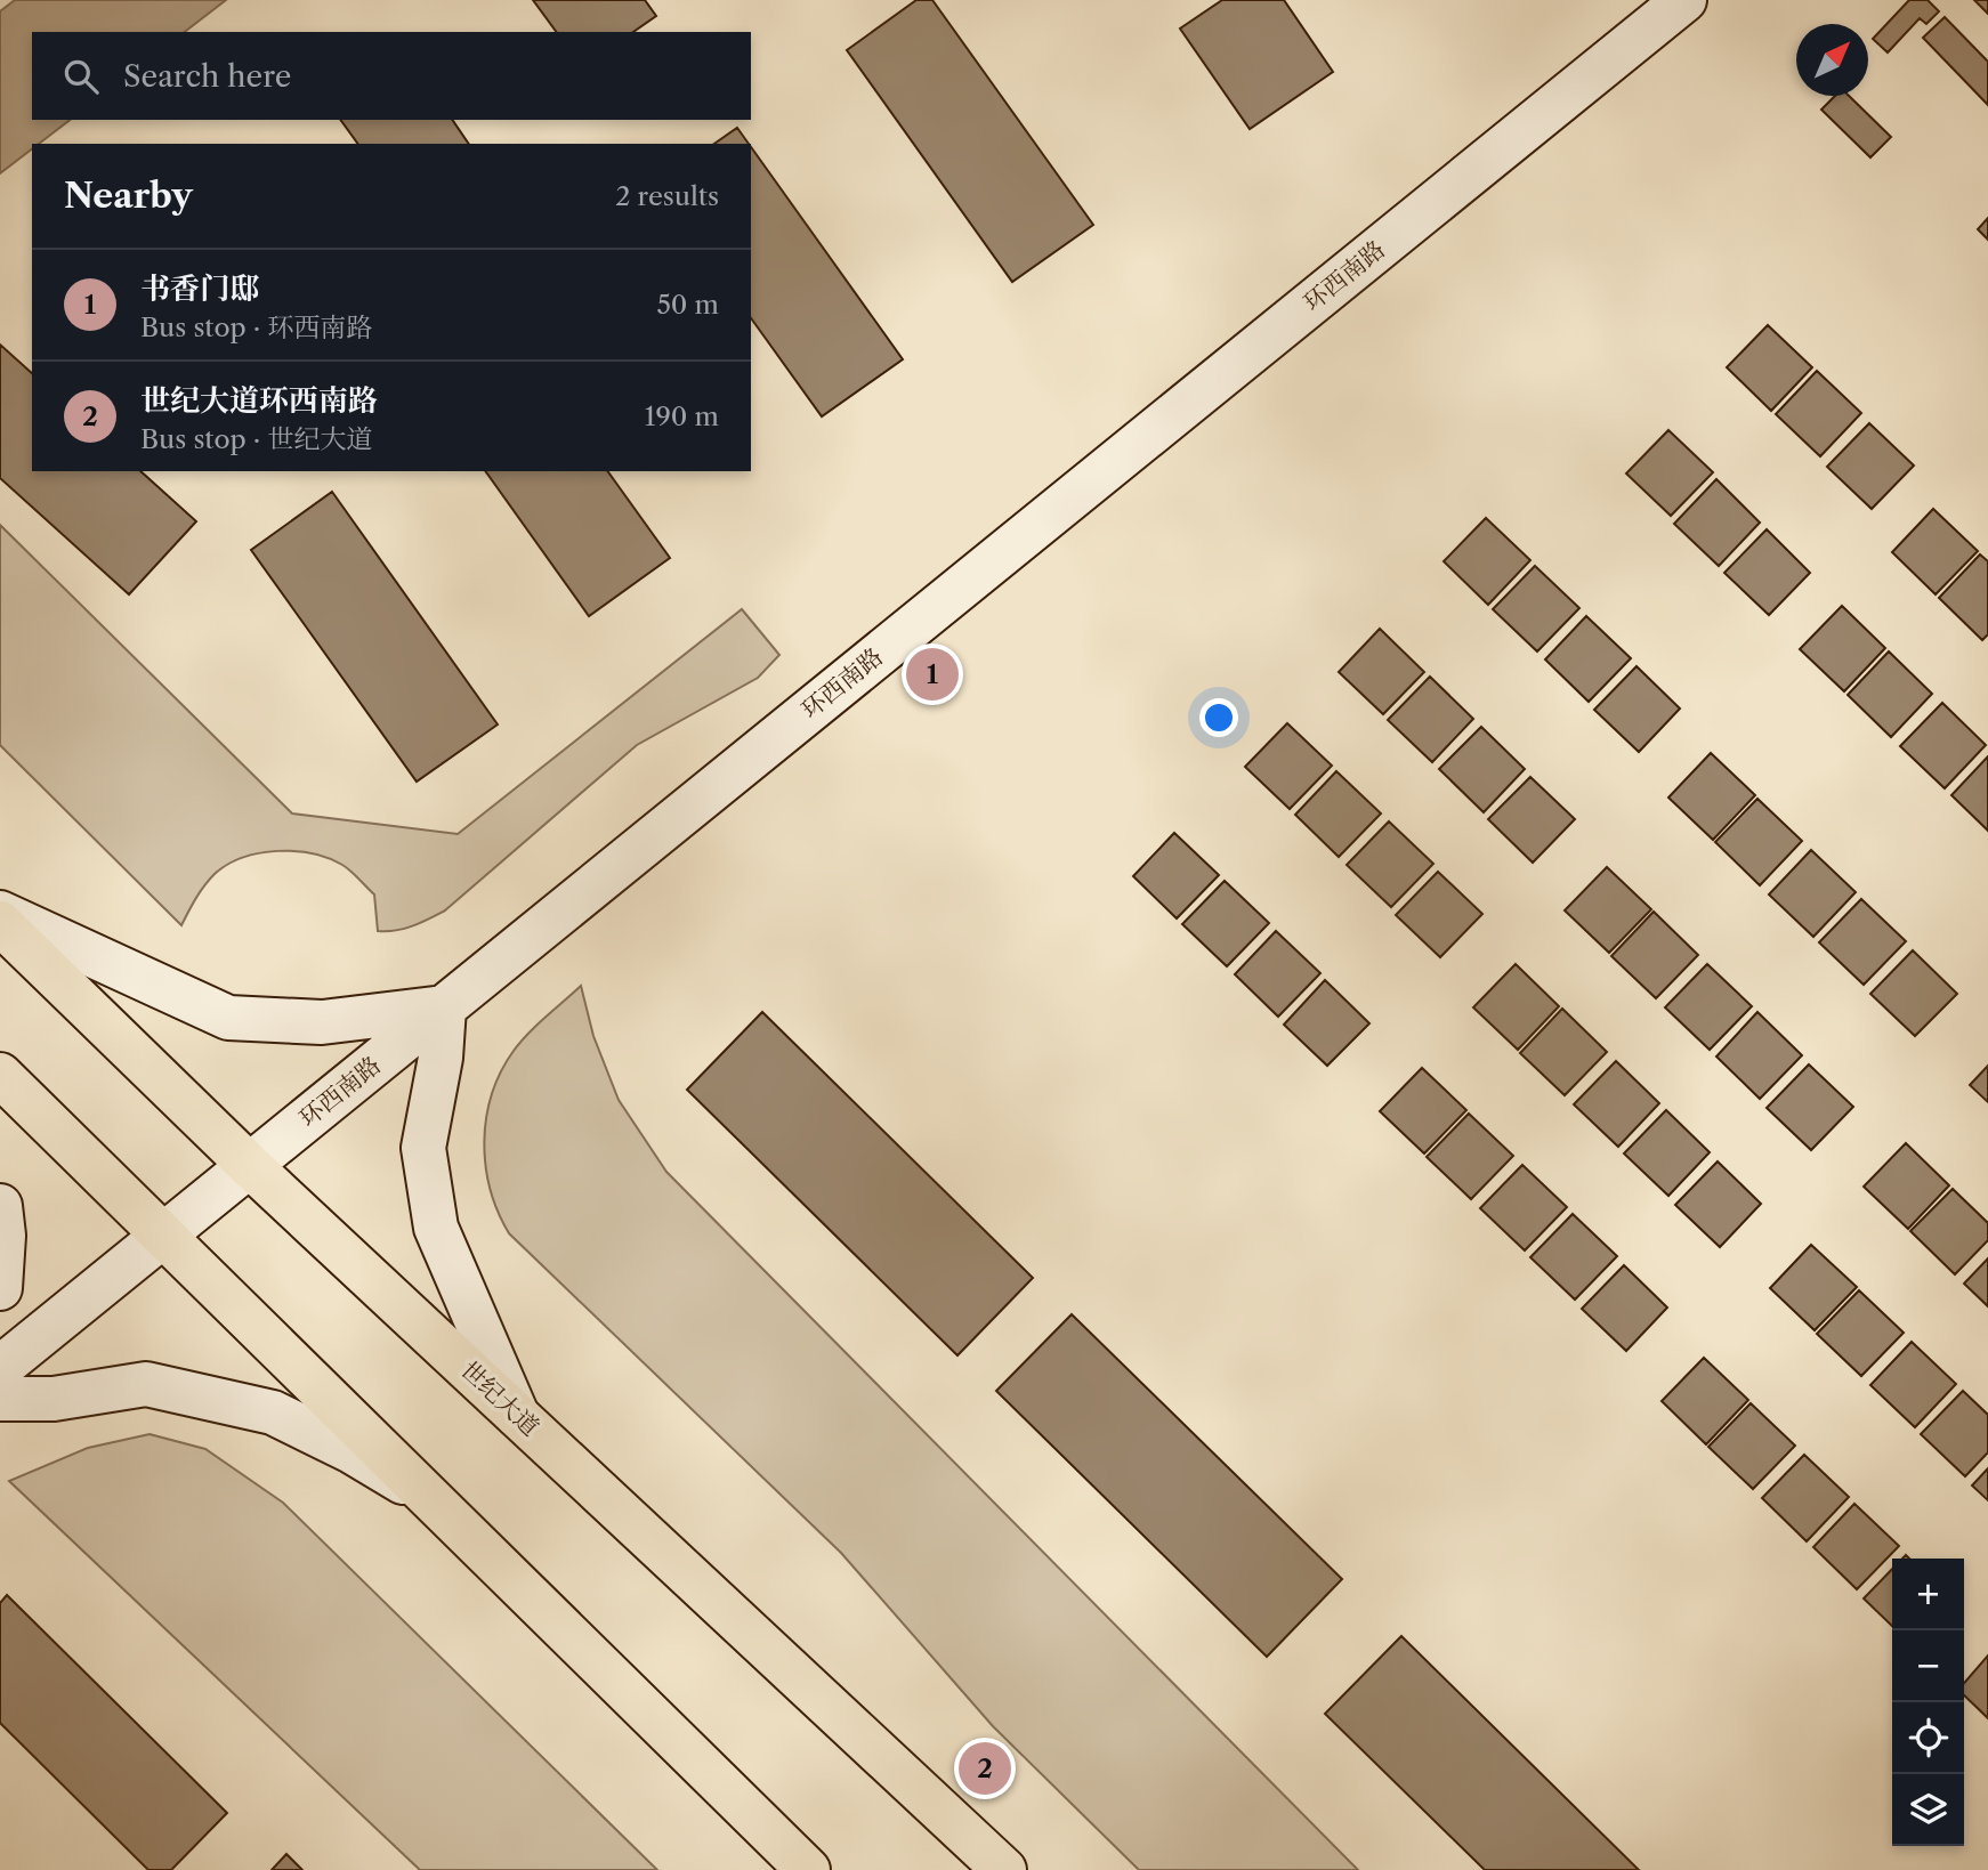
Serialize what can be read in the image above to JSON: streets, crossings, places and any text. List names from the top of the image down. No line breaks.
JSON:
{"streets":{"main road":["世纪大道"],"street":["环西南路"]},"crossings":[["环西南路","世纪大道"]],"north":"top right","page":{"search":"Search here","heading":["Nearby","2 results"],"list":[{"mark":"1","name":"书香门邸","note":"Bus stop · 环西南路","value":"50 m"},{"mark":"2","name":"世纪大道环西南路","note":"Bus stop · 世纪大道","value":"190 m"}],"pins":["1","2"],"map_buttons":["+","−"]}}
